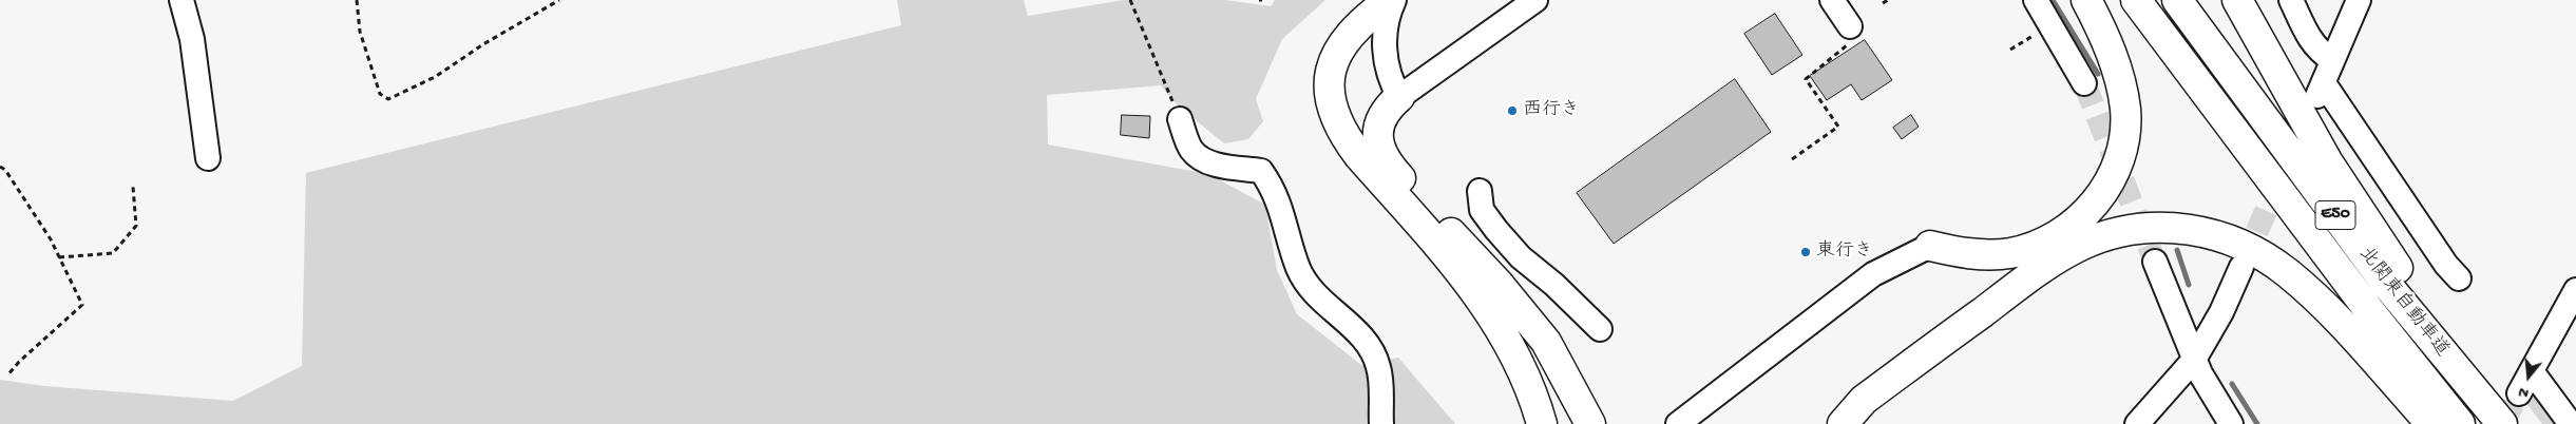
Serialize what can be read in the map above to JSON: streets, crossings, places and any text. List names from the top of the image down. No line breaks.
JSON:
{"streets":{"highway":["E50","北関東自動車道"]},"places":["西行き","東行き"],"north":"bottom"}
